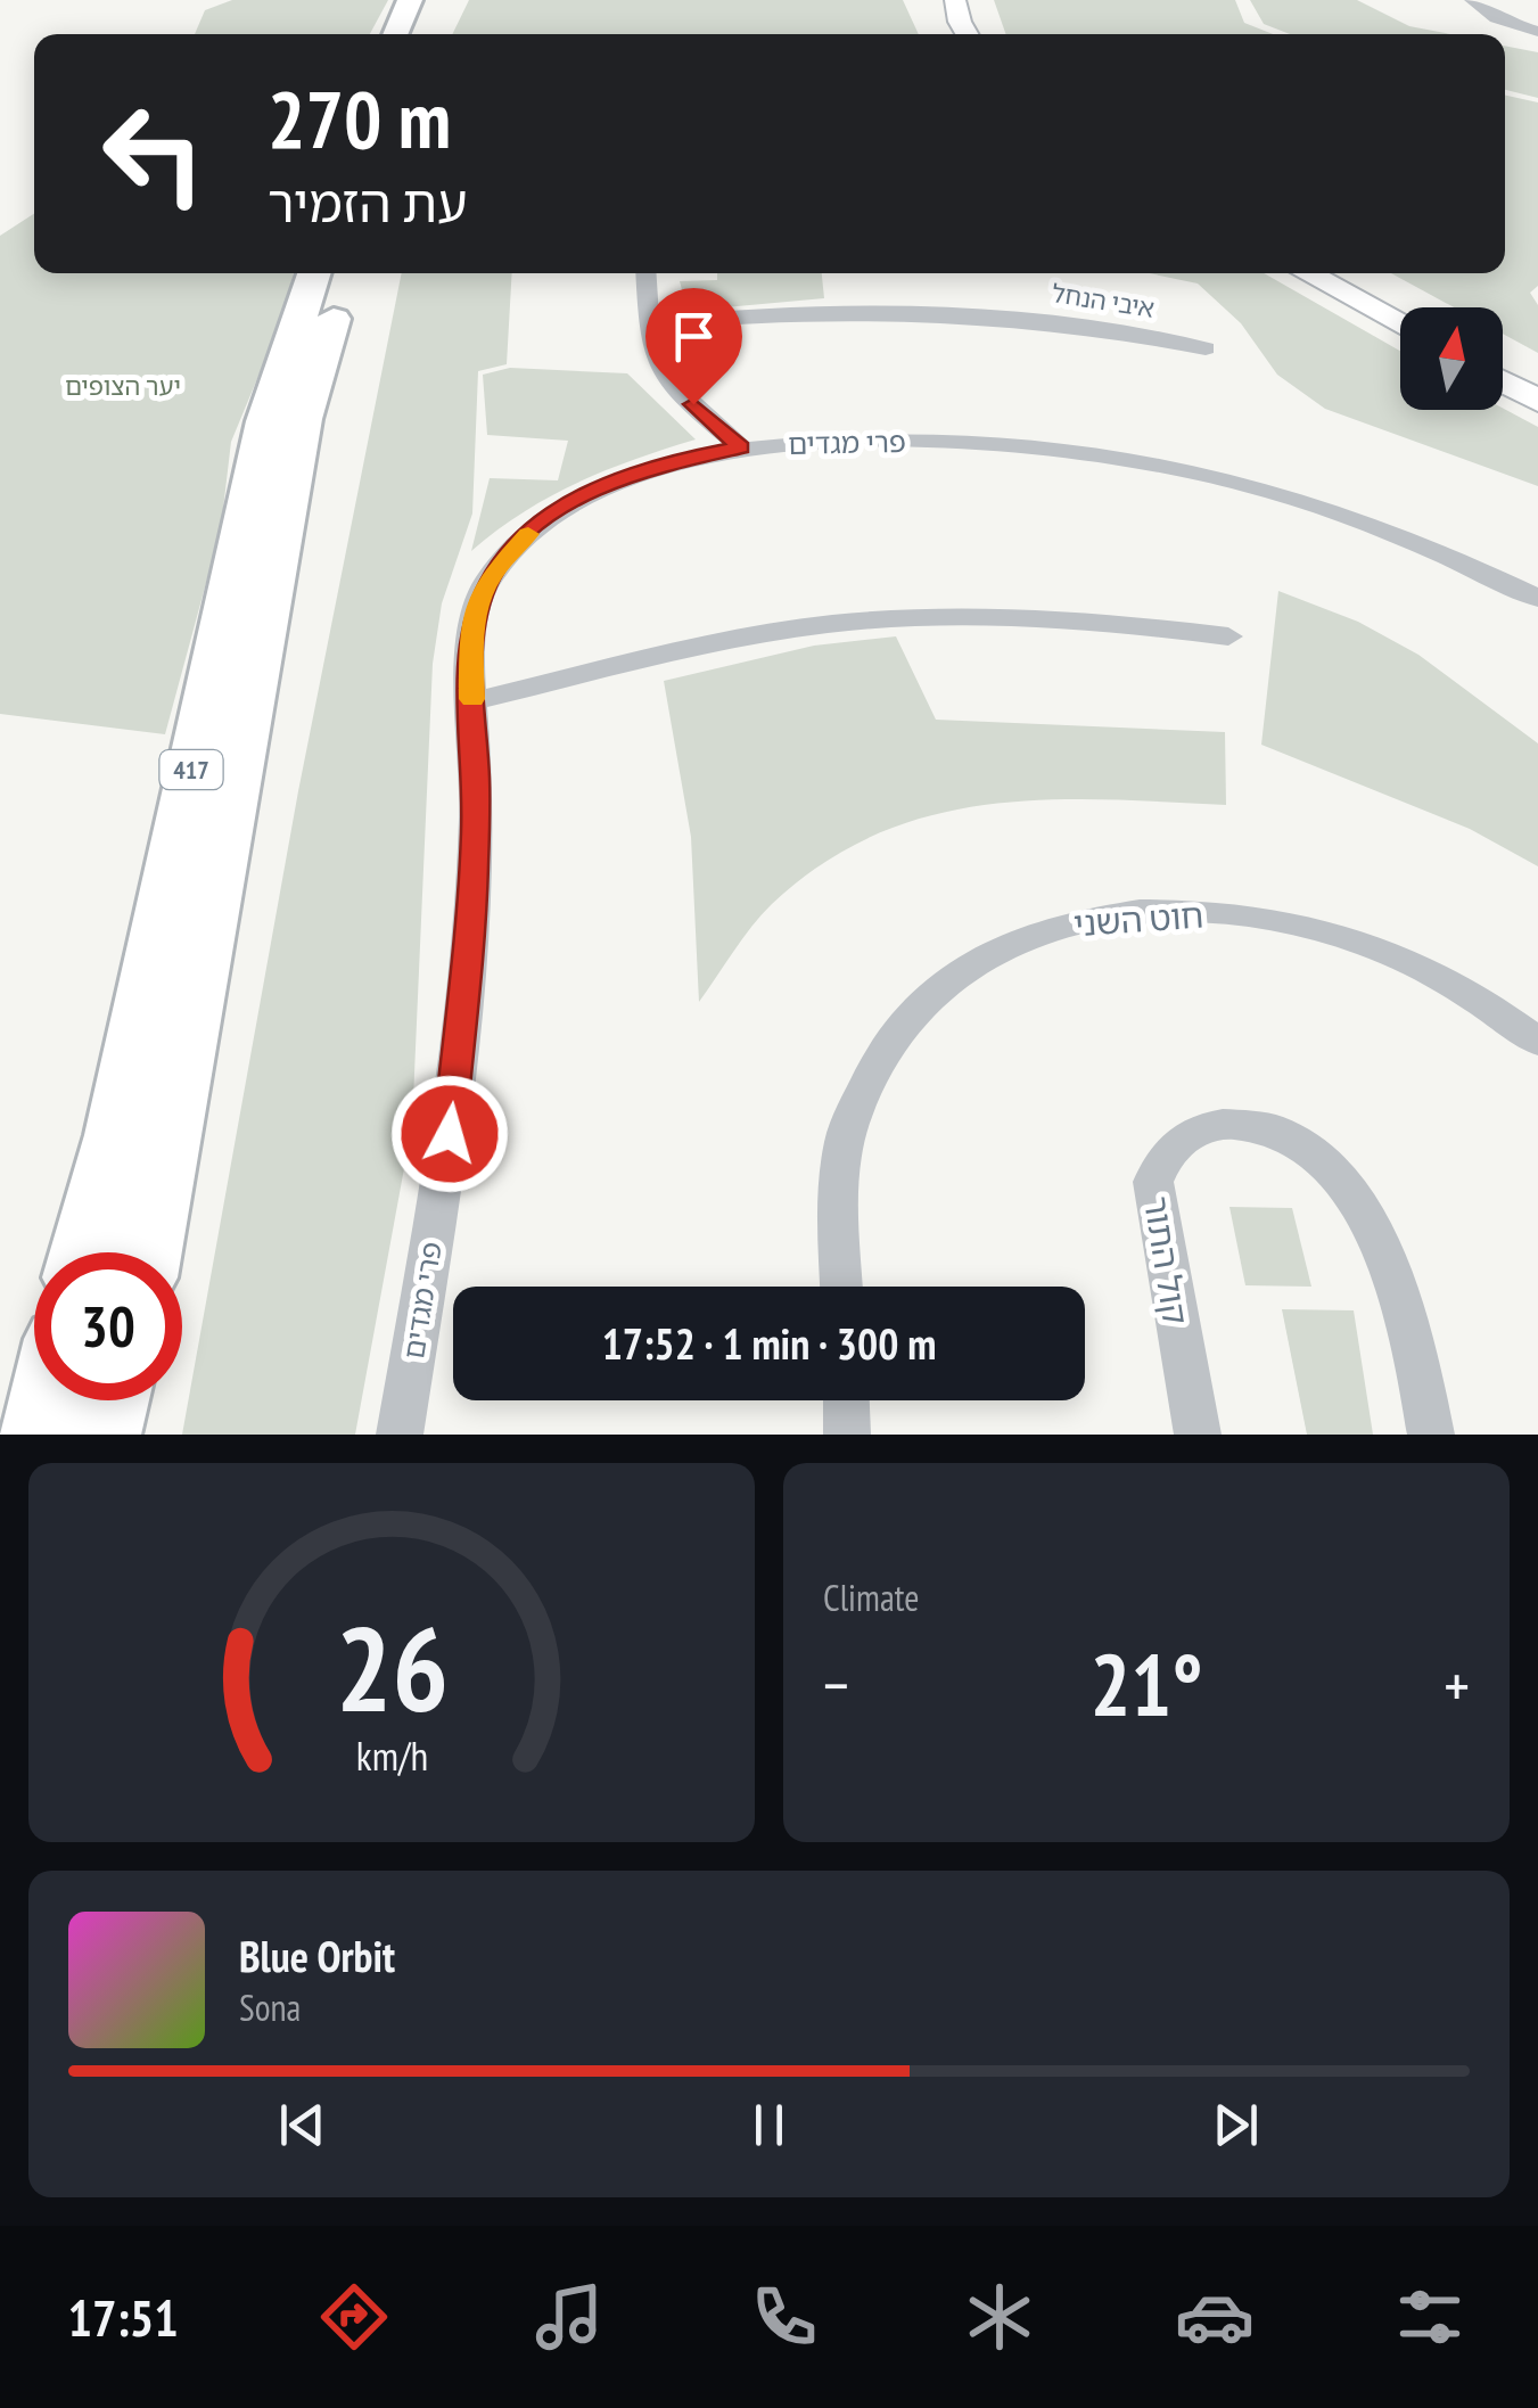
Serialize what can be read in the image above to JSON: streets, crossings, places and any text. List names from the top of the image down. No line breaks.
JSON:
{"streets":{"main road":["417"],"street":["איבי הנחל","פרי מגדים","חוט השני","קול התור"]},"parks":["יער הצופים"],"north":"top","page":{"turn":["270 m","עת הזמיר"],"limit":"30","trip":"17:52 · 1 min · 300 m","tile":"Climate","heat":["−","21°","+"],"song":["Blue Orbit","Sona"],"tabs":"17:51","gauge":["26","km/h"]}}
